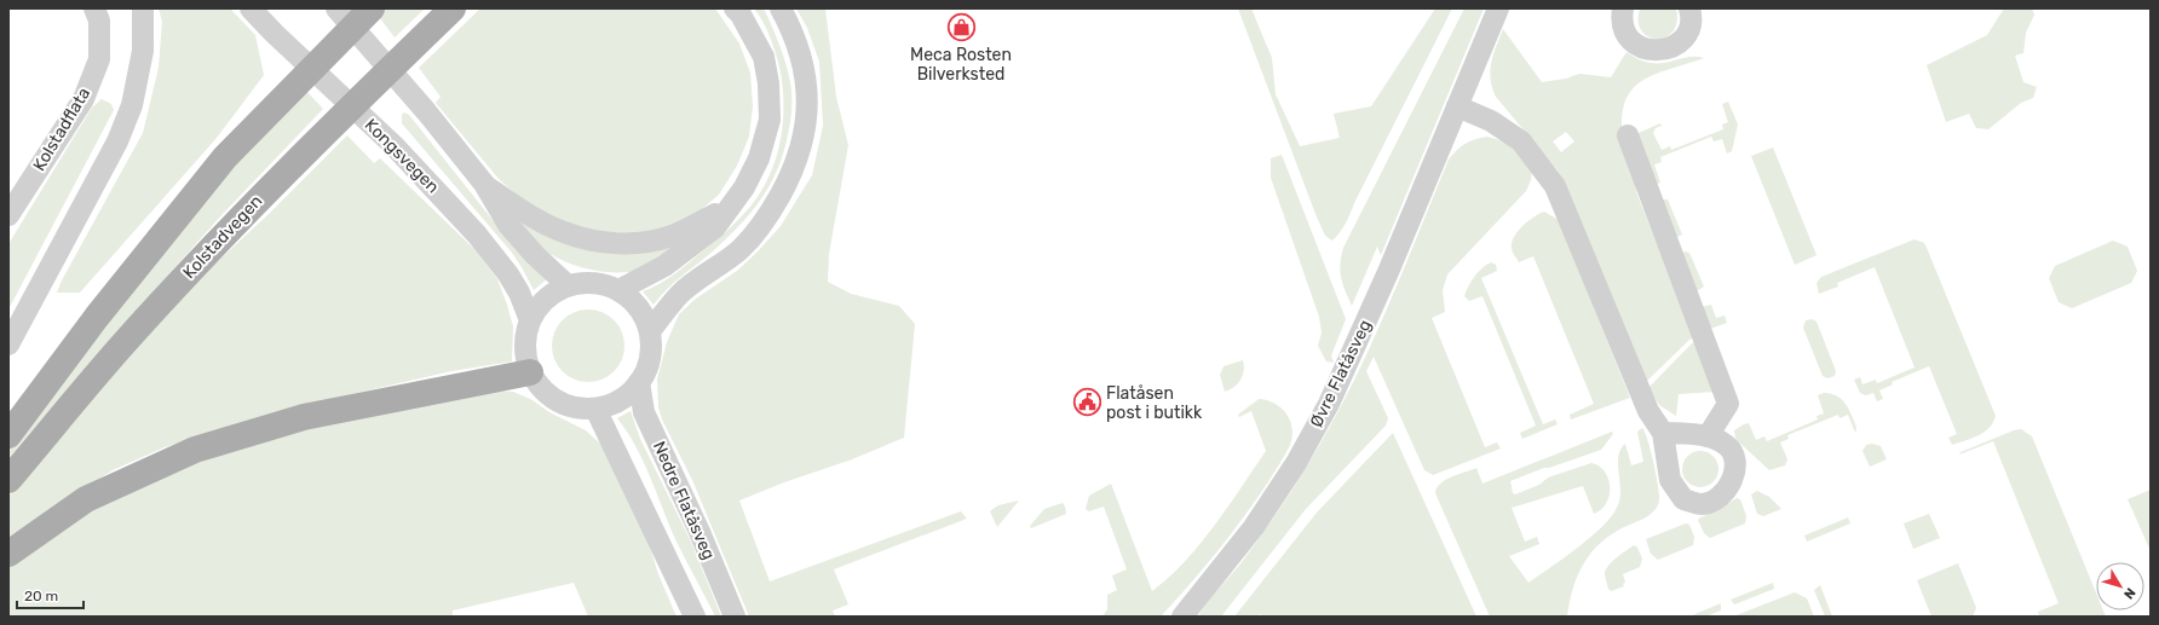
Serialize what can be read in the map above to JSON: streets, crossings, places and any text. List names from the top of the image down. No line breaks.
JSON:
{"streets":{"main road":["Kolstadvegen"],"street":["Kolstadflata","Kongsvegen","Øvre Flatåsveg","Nedre Flatåsveg"]},"crossings":[["Kongsvegen","Nedre Flatåsveg"]],"places":{"shop":["Meca Rosten Bilverksted"],"public building":["Flatåsen post i butikk"]},"scale_bar":"20 m","north":"bottom right"}
